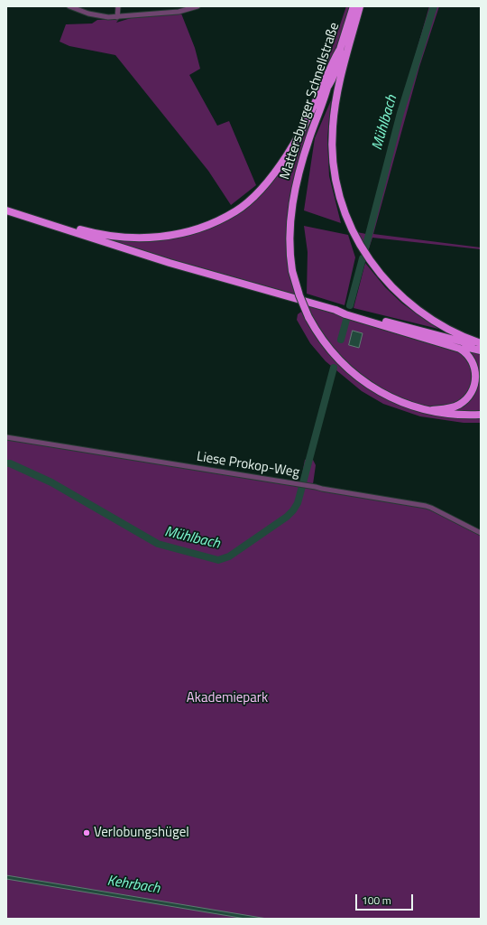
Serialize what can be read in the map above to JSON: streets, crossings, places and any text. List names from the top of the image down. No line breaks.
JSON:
{"streets":{"highway":["Mattersburger Schnellstraße"],"street":["Liese Prokop-Weg"]},"water":["Mühlbach","Kehrbach"],"parks":["Akademiepark"],"places":["Verlobungshügel"],"scale_bar":"100 m"}
